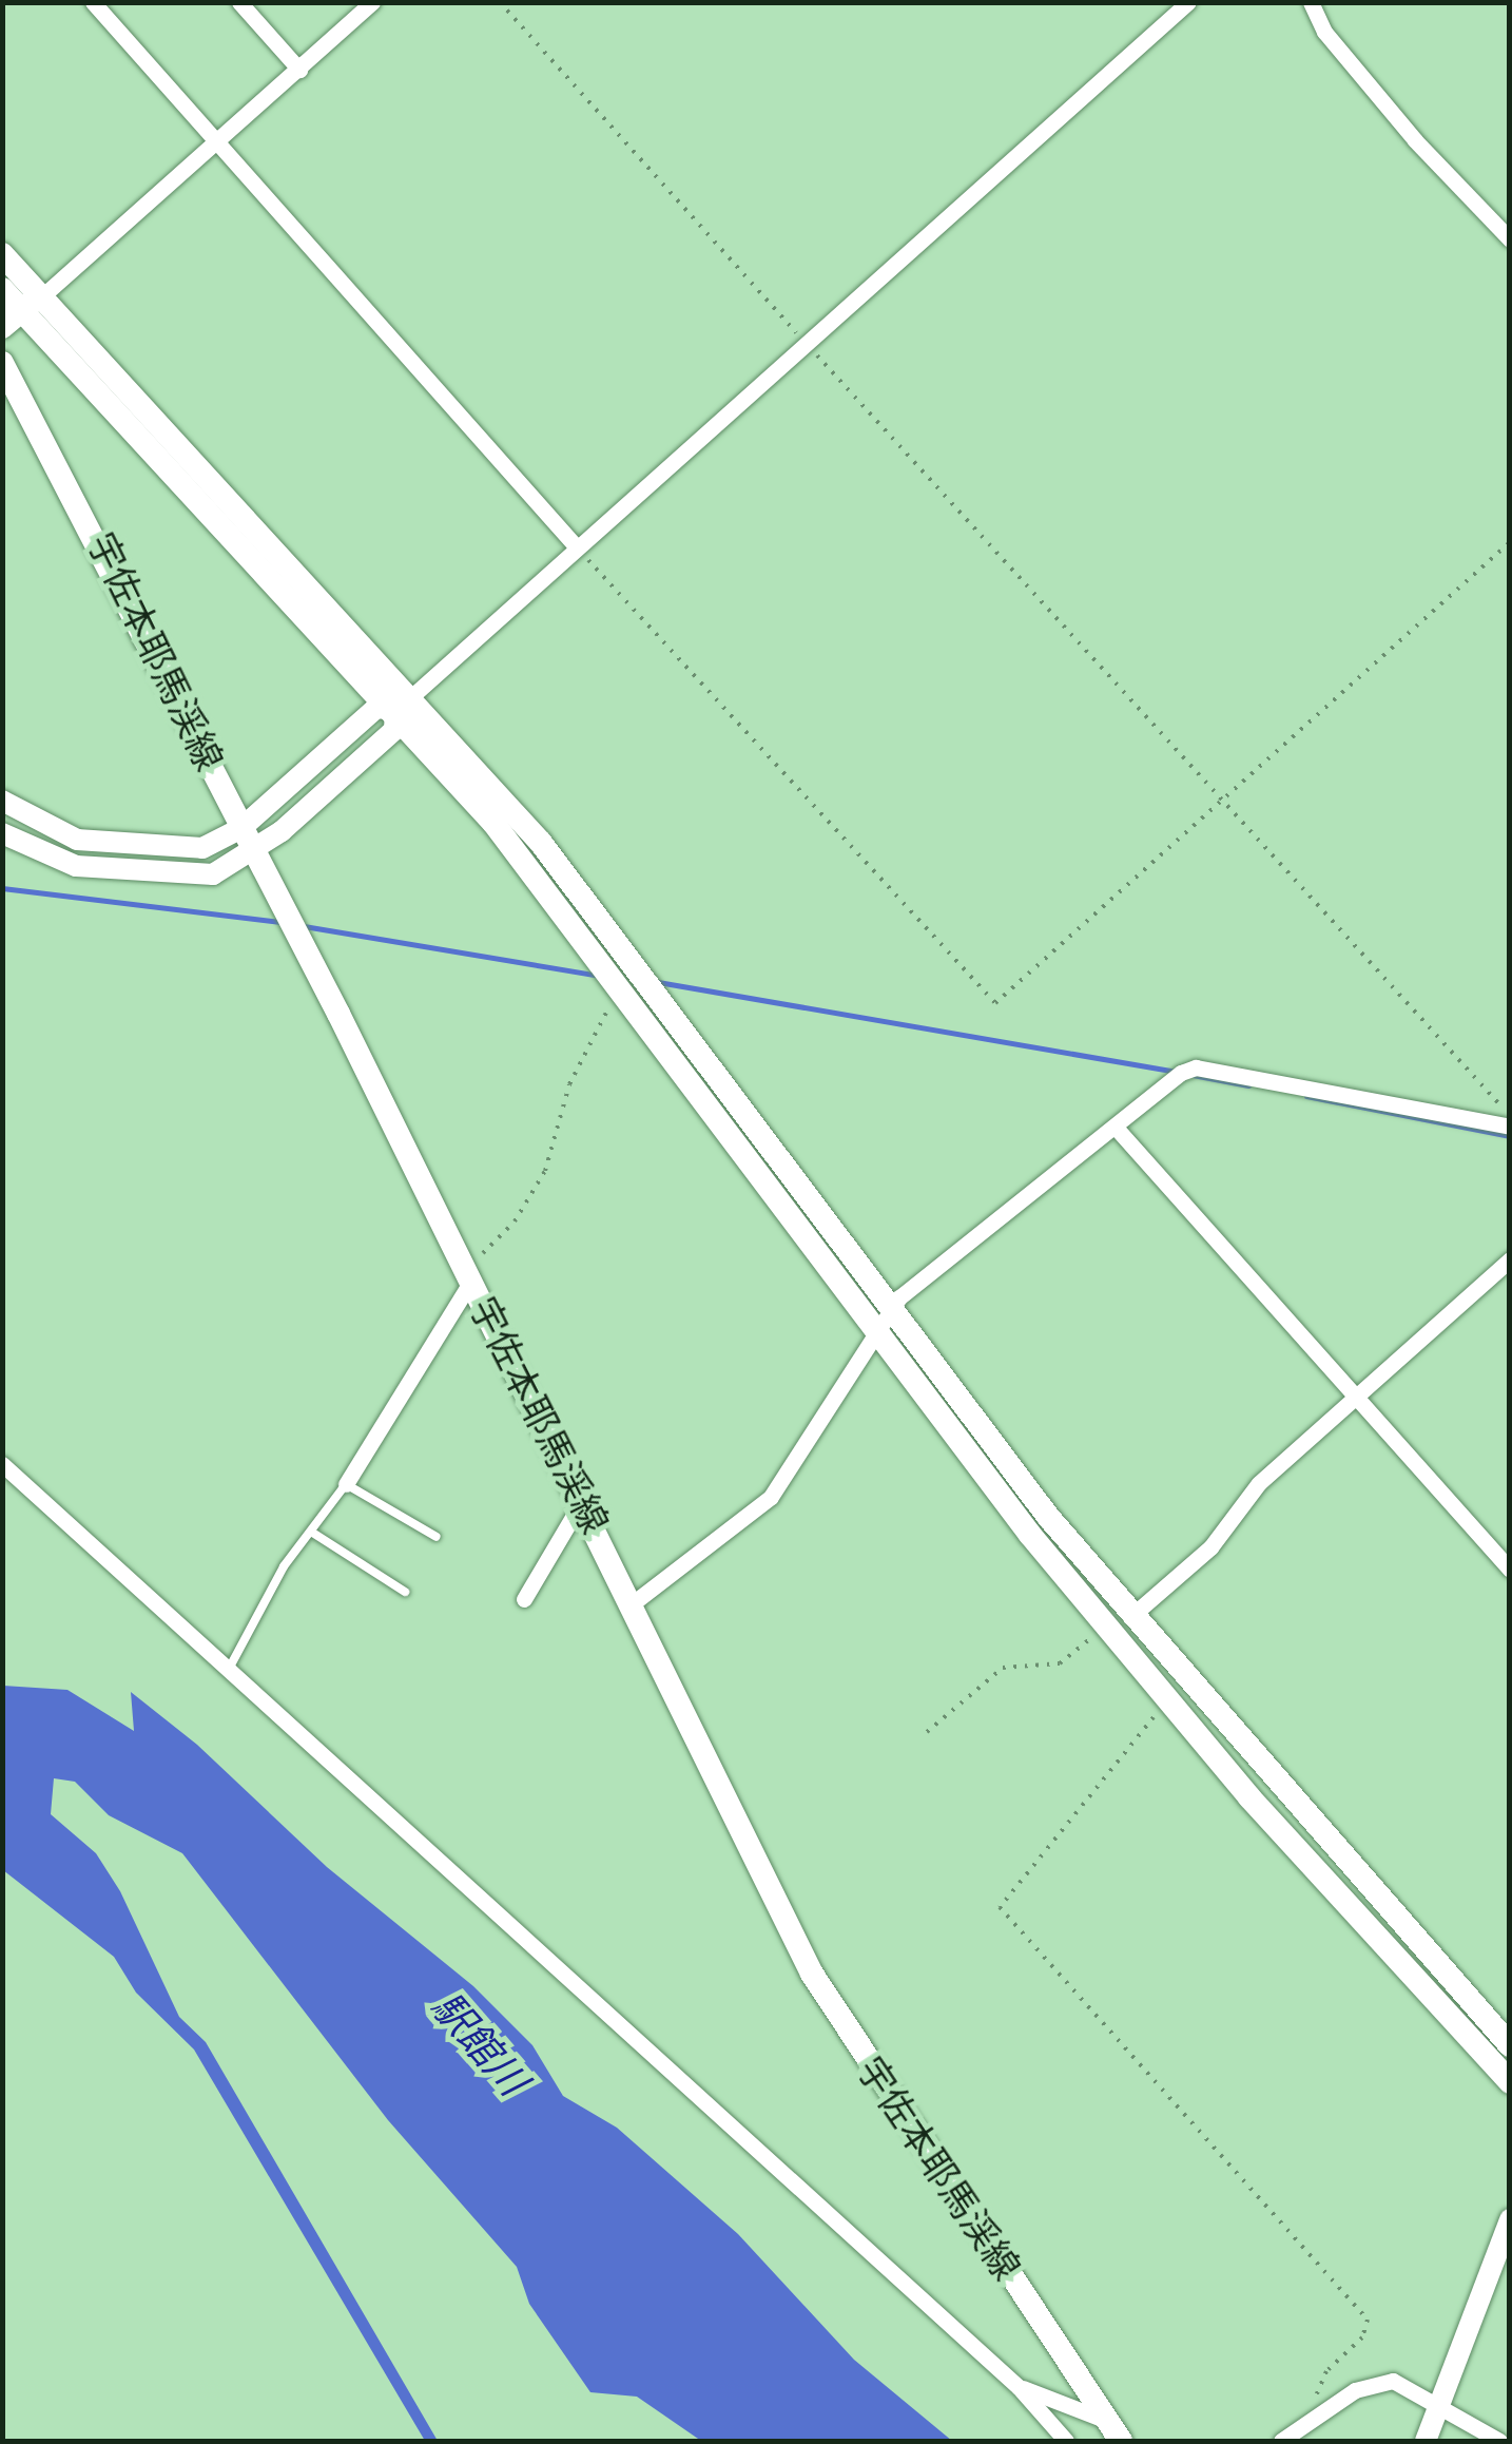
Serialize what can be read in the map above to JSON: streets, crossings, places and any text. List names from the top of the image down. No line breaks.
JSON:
{"streets":{"main road":["宇佐本耶馬渓線"]},"water":["駅館川"]}
